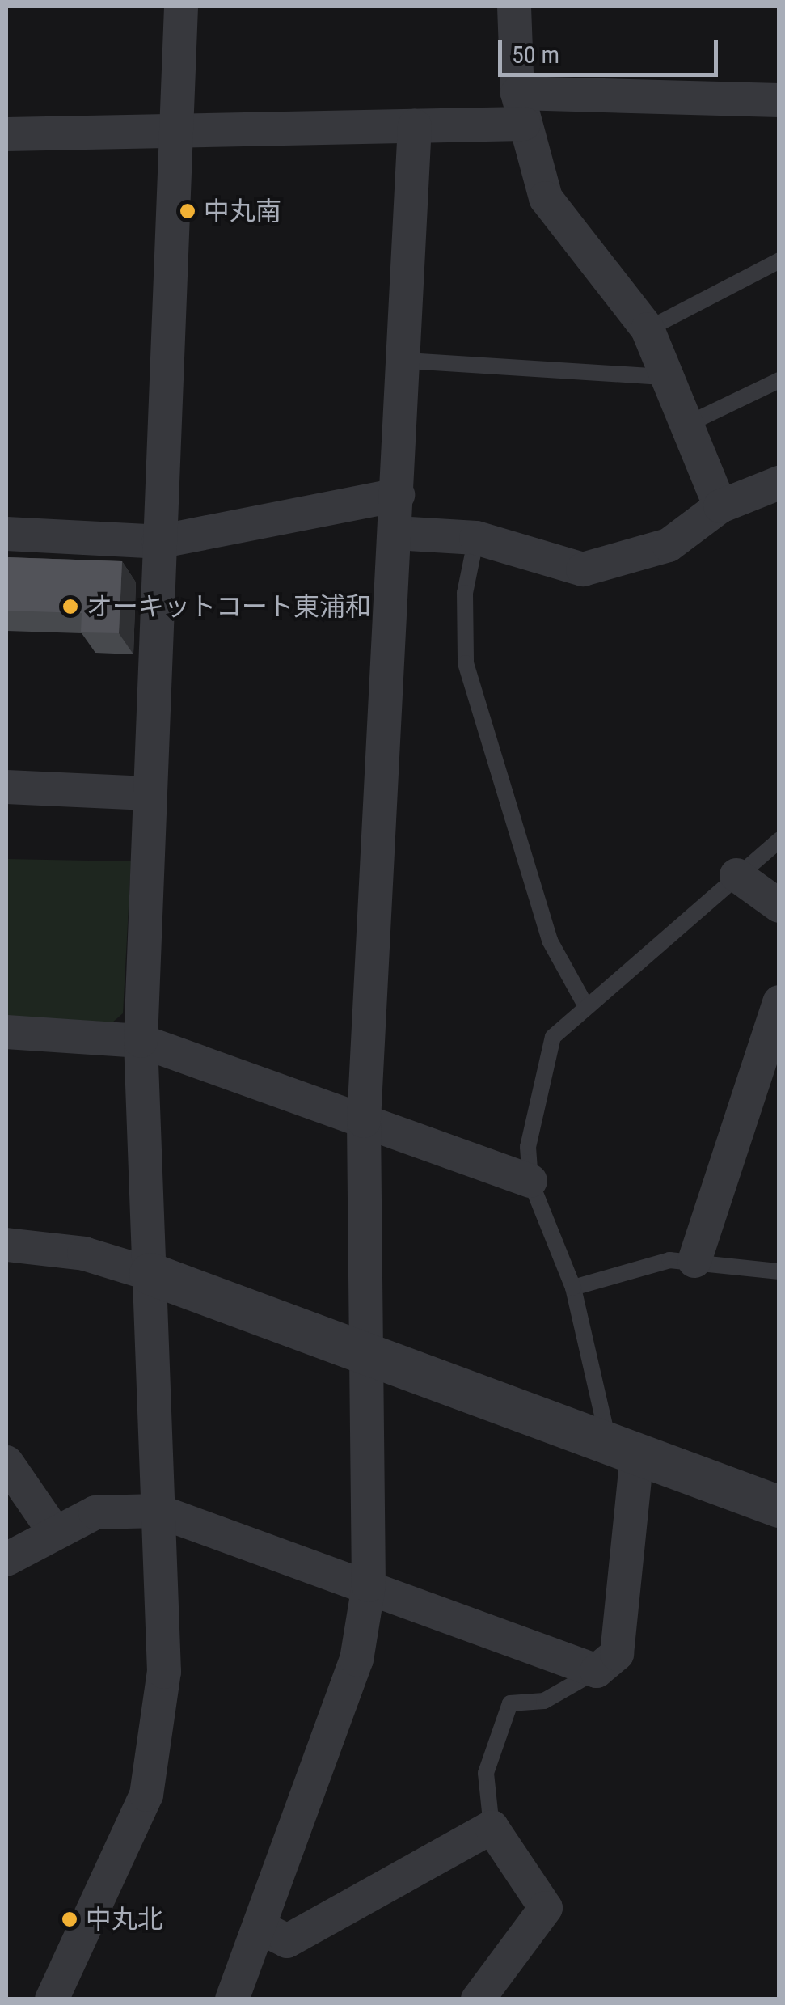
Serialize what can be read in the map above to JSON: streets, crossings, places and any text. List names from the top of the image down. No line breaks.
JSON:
{"places":["中丸南","オーキットコート東浦和","中丸北"],"scale_bar":"50 m"}
